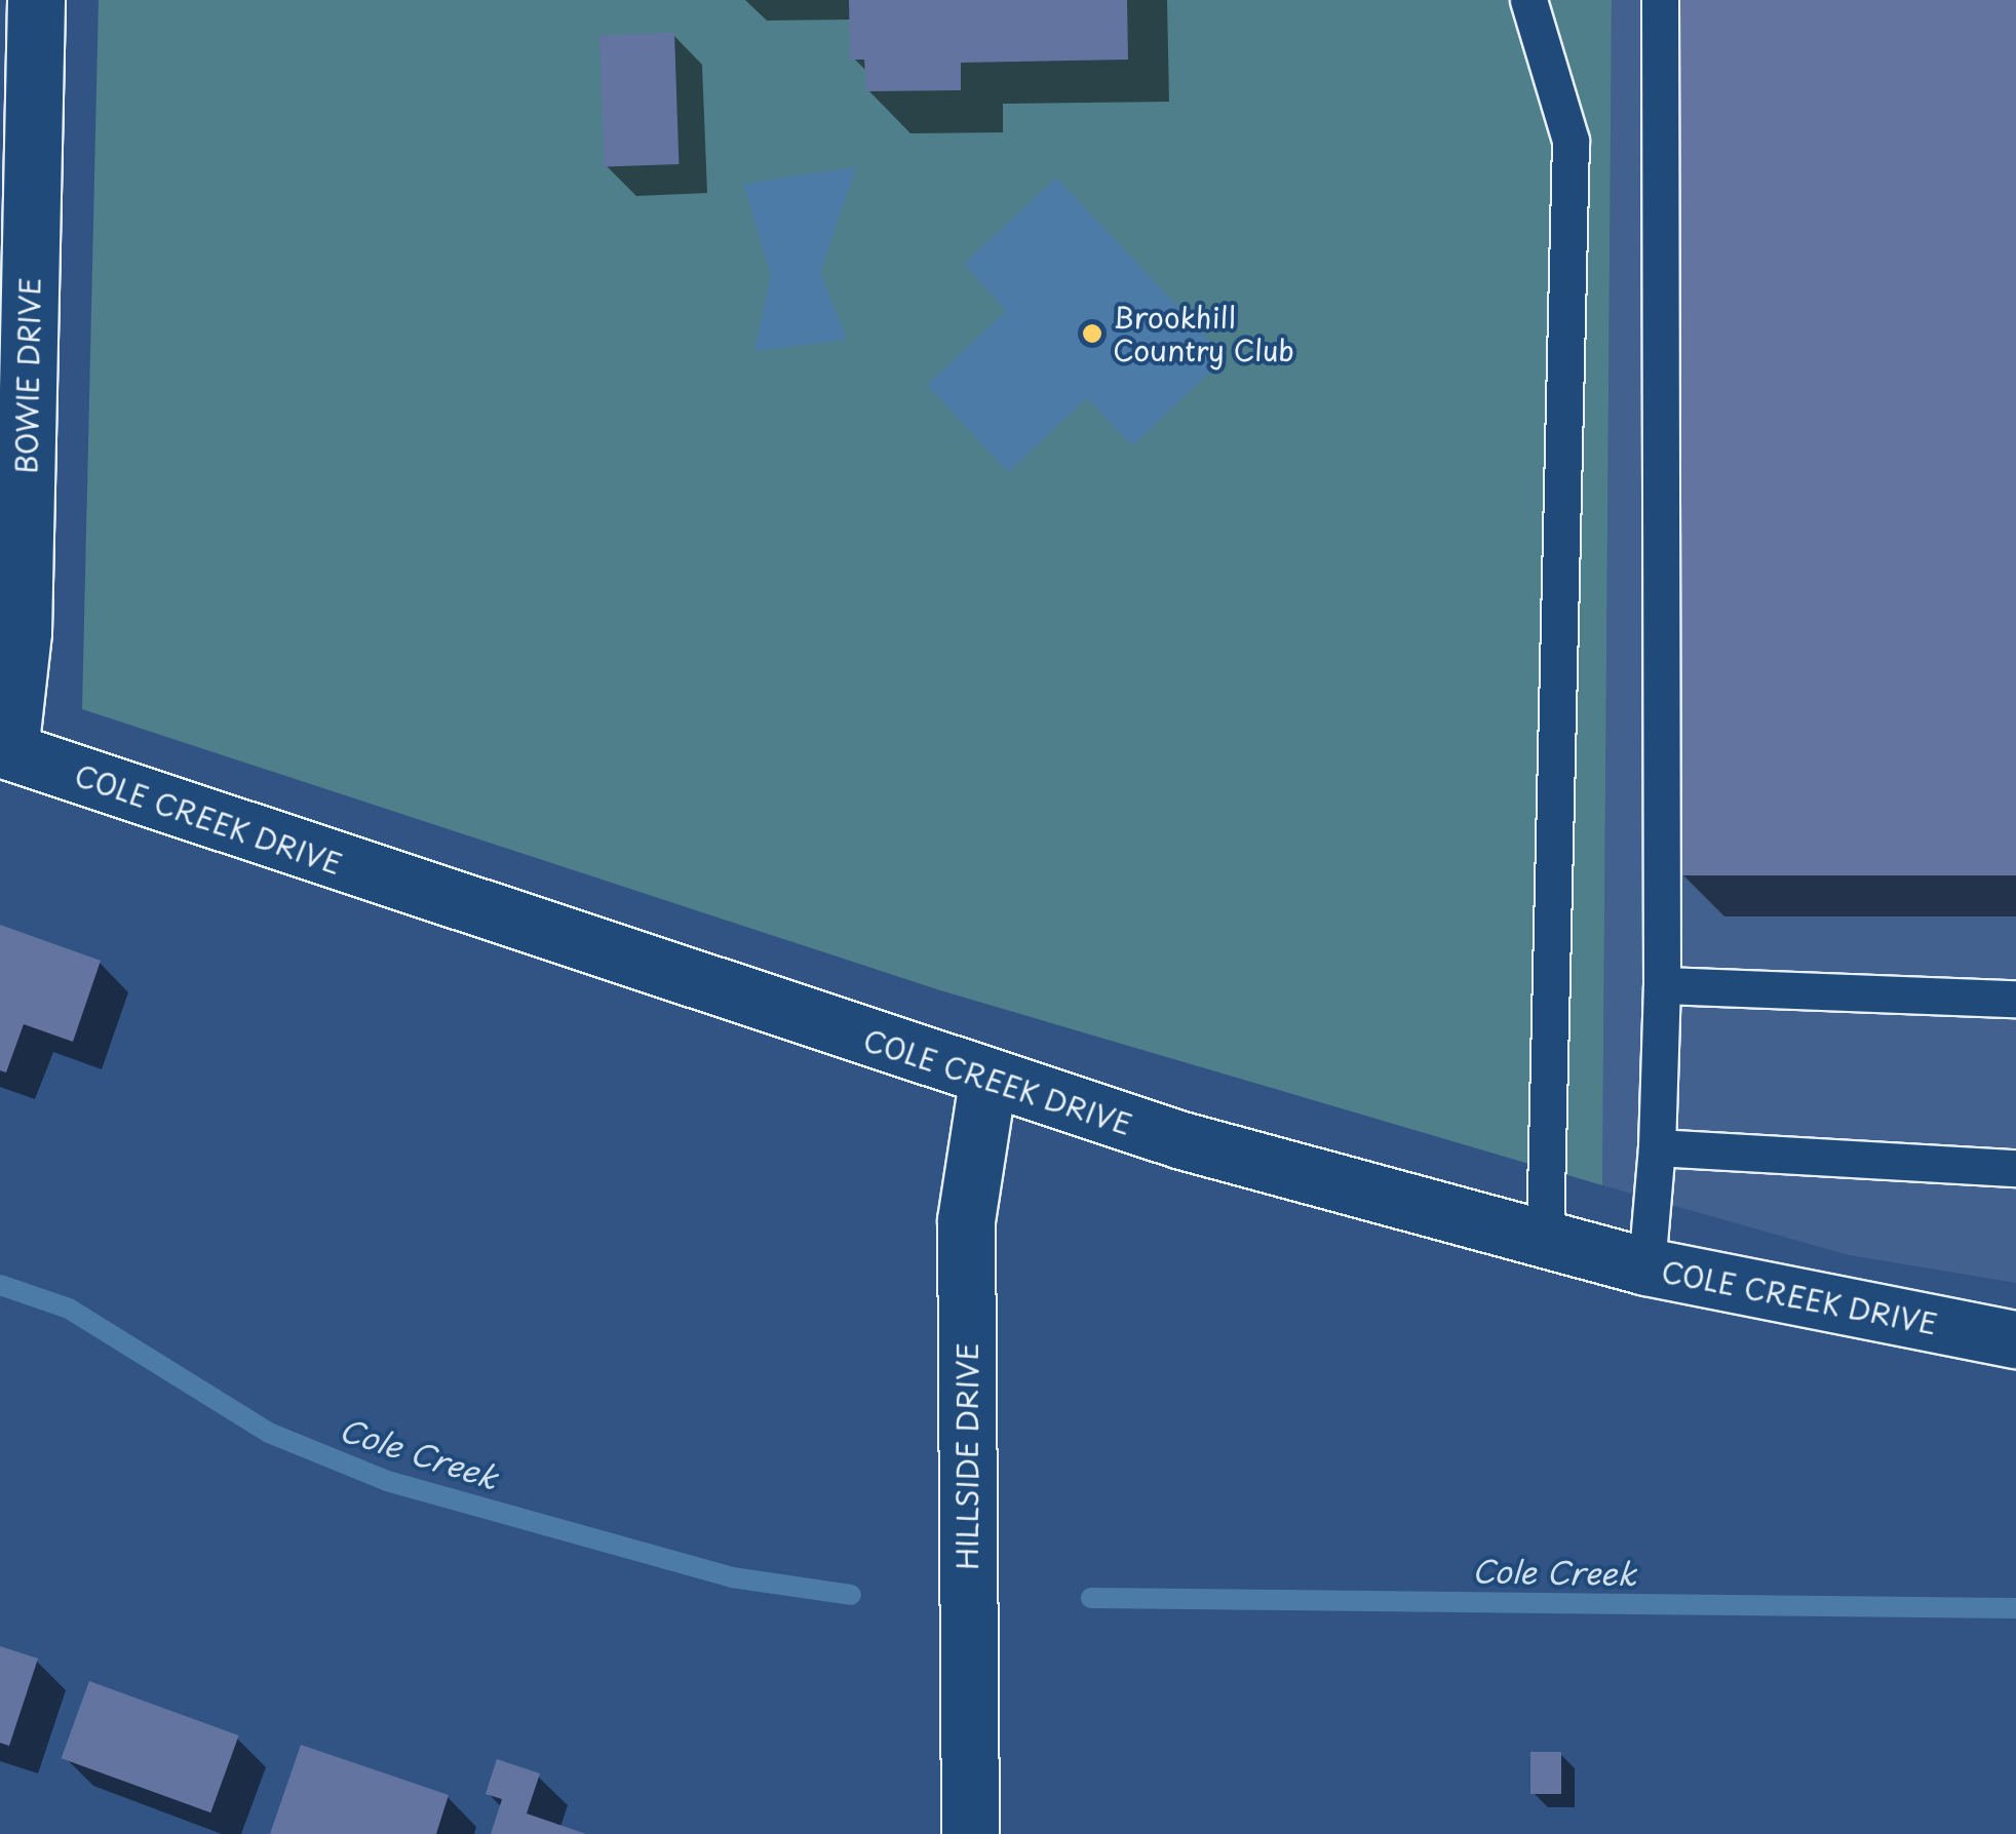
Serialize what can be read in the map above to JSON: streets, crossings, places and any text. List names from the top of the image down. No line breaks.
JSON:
{"streets":{"street":["BOWIE DRIVE","COLE CREEK DRIVE","HILLSIDE DRIVE"]},"crossings":[["BOWIE DRIVE","COLE CREEK DRIVE"],["COLE CREEK DRIVE","HILLSIDE DRIVE"]],"water":["Cole Creek"],"places":["Brookhill Country Club"]}
